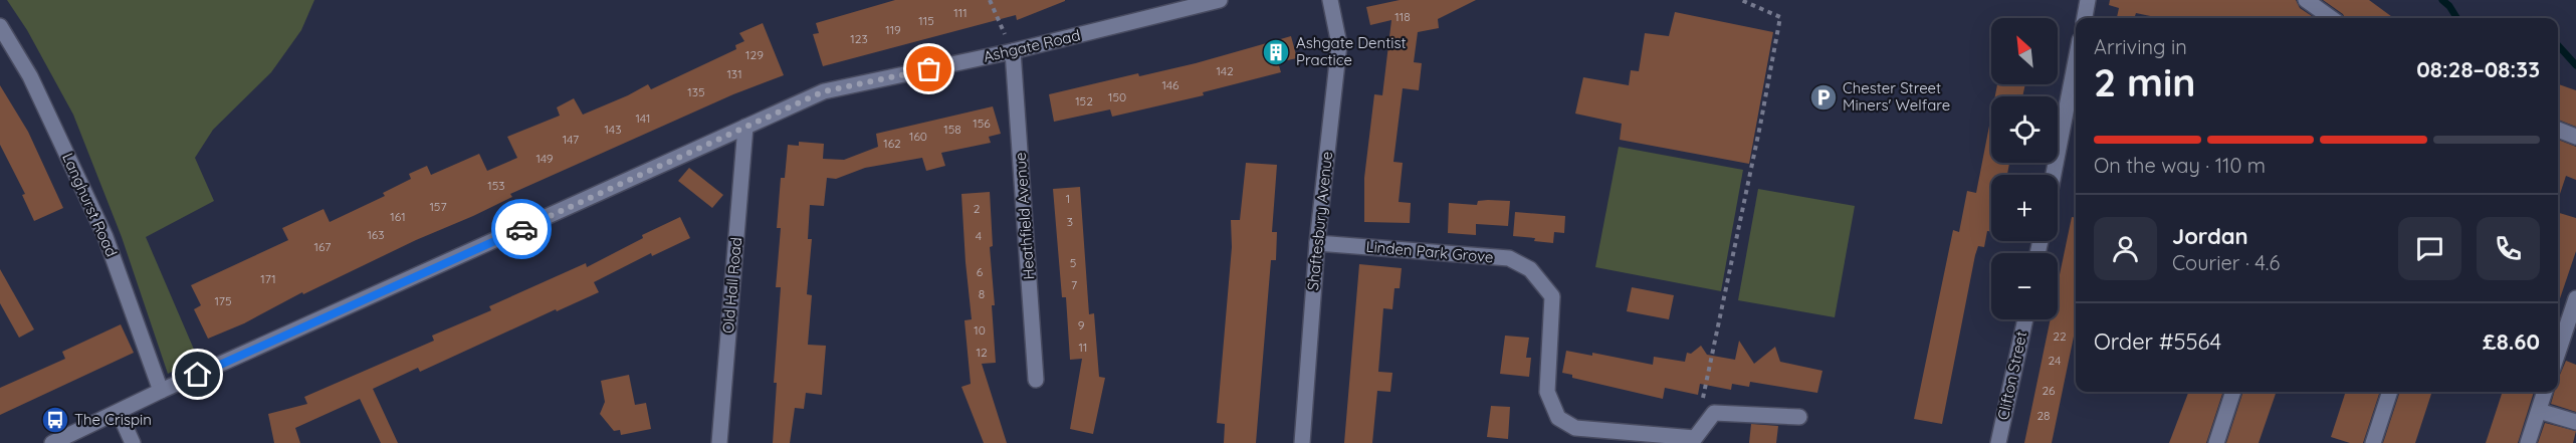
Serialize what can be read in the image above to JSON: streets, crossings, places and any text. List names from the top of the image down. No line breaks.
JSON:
{"streets":{"street":["Ashgate Road","Langhurst Road","Heathfield Avenue","Shaftesbury Avenue","Linden Park Grove","Old Hall Road","Clifton Street"]},"crossings":[["Ashgate Road","Langhurst Road"],["Ashgate Road","Heathfield Avenue"],["Ashgate Road","Old Hall Road"],["Shaftesbury Avenue","Linden Park Grove"]],"places":{"building":["Ashgate Dentist Practice"],"parking":["Chester Street Miners' Welfare"],"bus stop":["The Crispin"]},"house_numbers":["111","118","115","119","123","129","142","131","146","135","150","152","141","156","143","158","160","147","162","149","153","1","157","2","161","3","163","4","167","5","6","171","7","8","175","9","10","22","11","12","24","26","28"],"north":"top left","page":{"map_buttons":["+","−"],"heading":["2 min","Arriving in","08:28–08:33"],"panel":["Jordan","Courier · 4.6","Order #5564","£8.60"],"bar":"On the way · 110 m"}}
